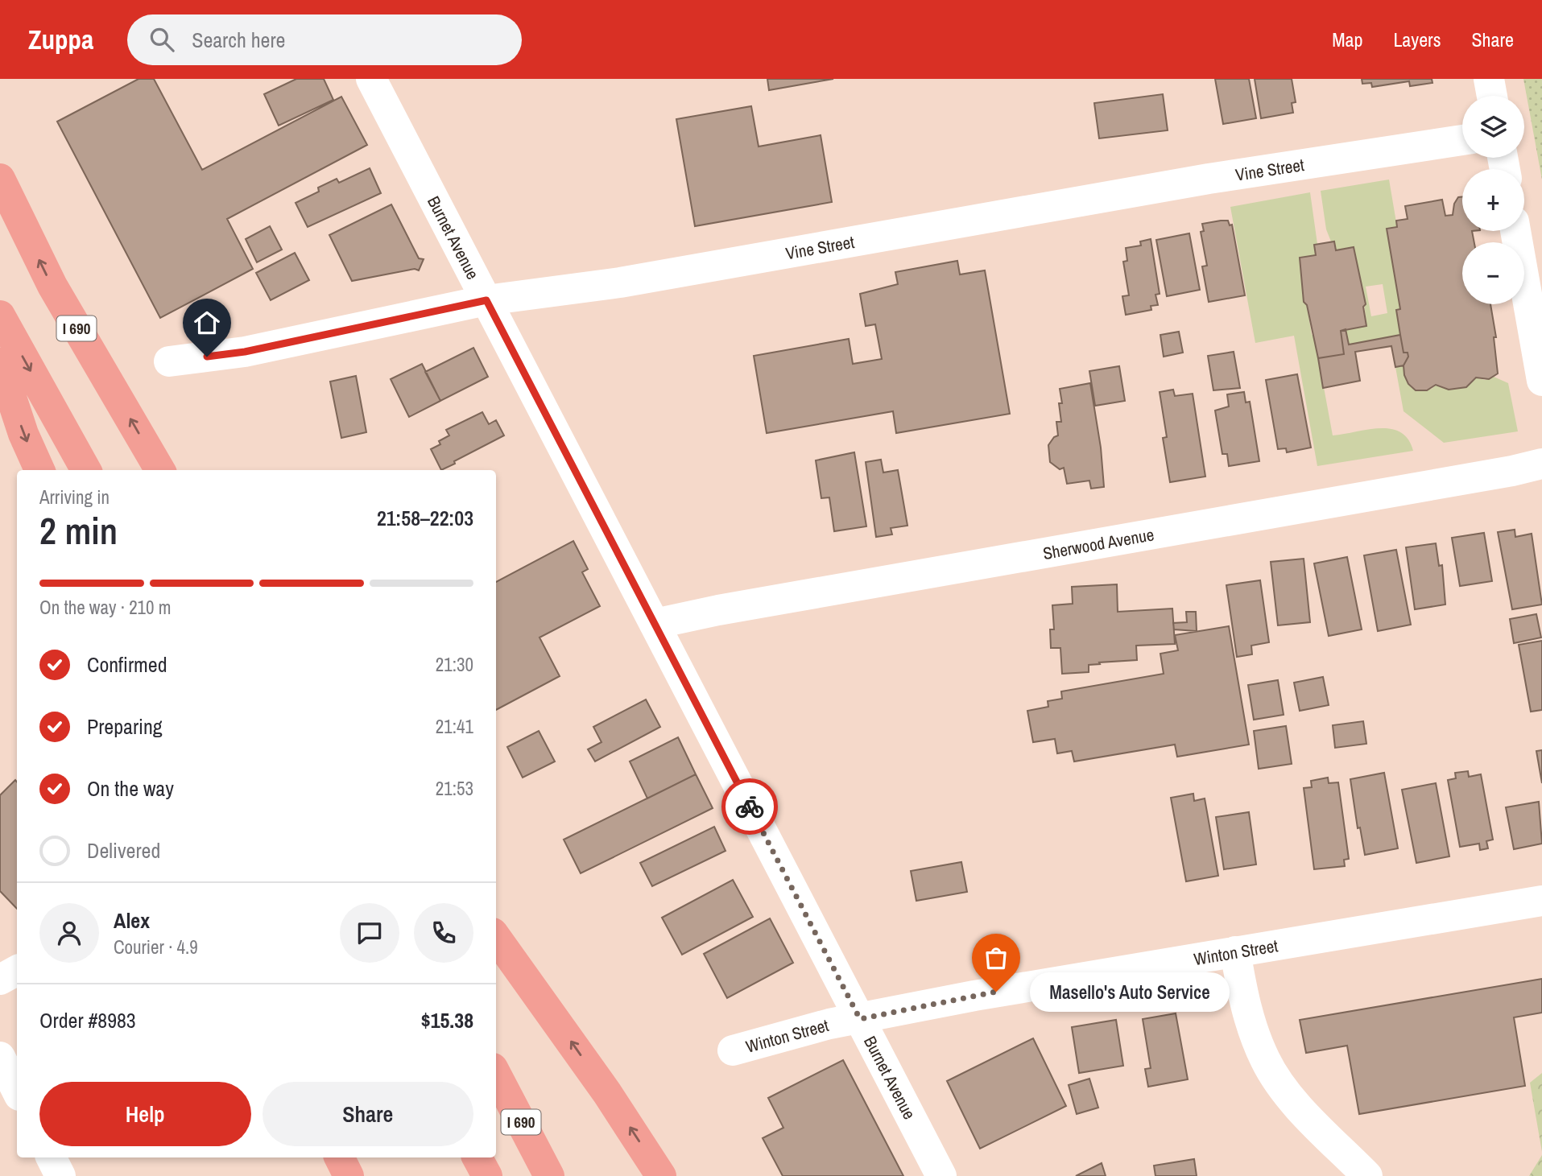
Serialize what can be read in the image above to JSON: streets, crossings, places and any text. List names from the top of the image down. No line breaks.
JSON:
{"streets":{"highway":["I 690"],"street":["Vine Street","Burnet Avenue","Sherwood Avenue","Winton Street"]},"crossings":[["Vine Street","Burnet Avenue"],["Burnet Avenue","Sherwood Avenue"],["Burnet Avenue","Winton Street"]],"places":["Masello's Auto Service"],"page":{"header":"Zuppa","search":"Search here","nav":["Map","Layers","Share"],"map_buttons":["+","−"],"heading":["2 min","Arriving in","21:58–22:03"],"panel":["Alex","Courier · 4.9","Order #8983","$15.38"],"bar":"On the way · 210 m","list":[["Confirmed","21:30"],["Preparing","21:41"],["On the way","21:53"],"Delivered"],"bubble":"Masello's Auto Service","buttons":["Help","Share"]}}
